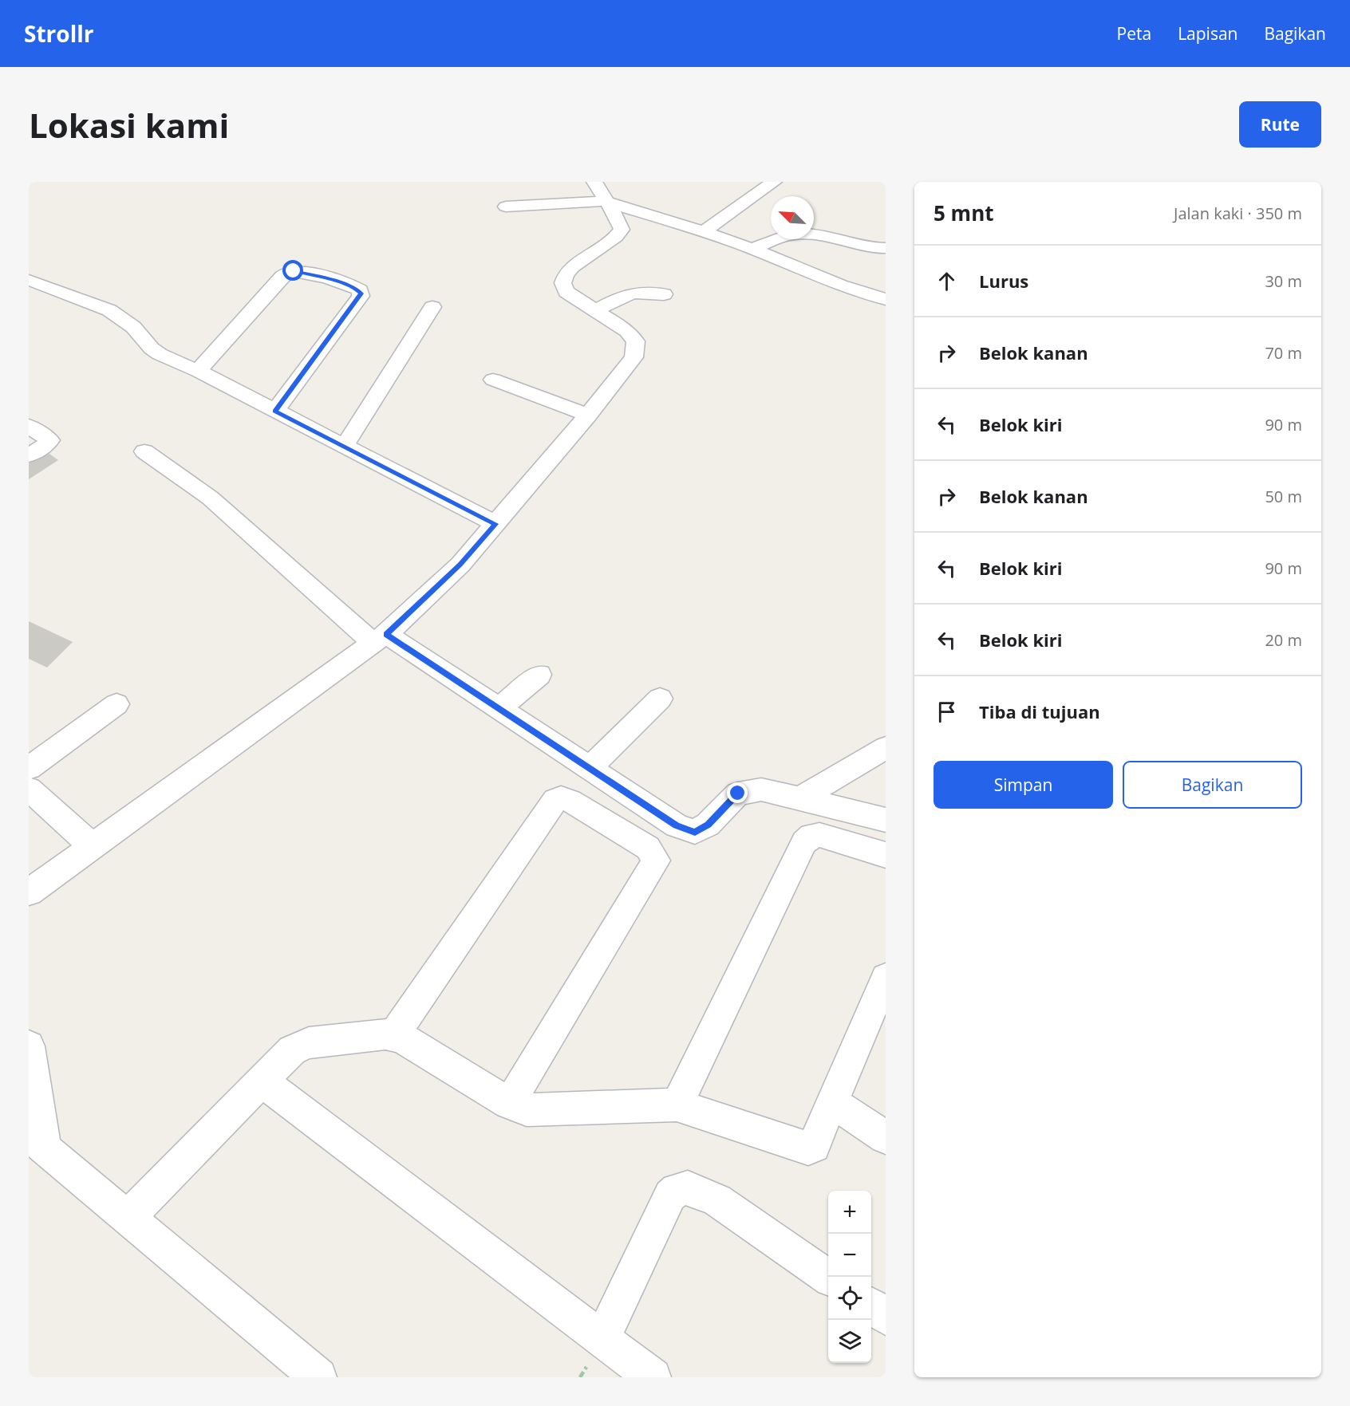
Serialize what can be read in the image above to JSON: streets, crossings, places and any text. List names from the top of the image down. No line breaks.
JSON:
{"north":"top left","page":{"header":"Strollr","nav":["Peta","Lapisan","Bagikan"],"buttons":["Rute",["Simpan","Bagikan"]],"title":"Lokasi kami","heading":["5 mnt","Jalan kaki · 350 m"],"list":[["Lurus","30 m"],["Belok kanan","70 m"],["Belok kiri","90 m"],["Belok kanan","50 m"],["Belok kiri","90 m"],["Belok kiri","20 m"],"Tiba di tujuan"],"map_buttons":["+","−"]}}
